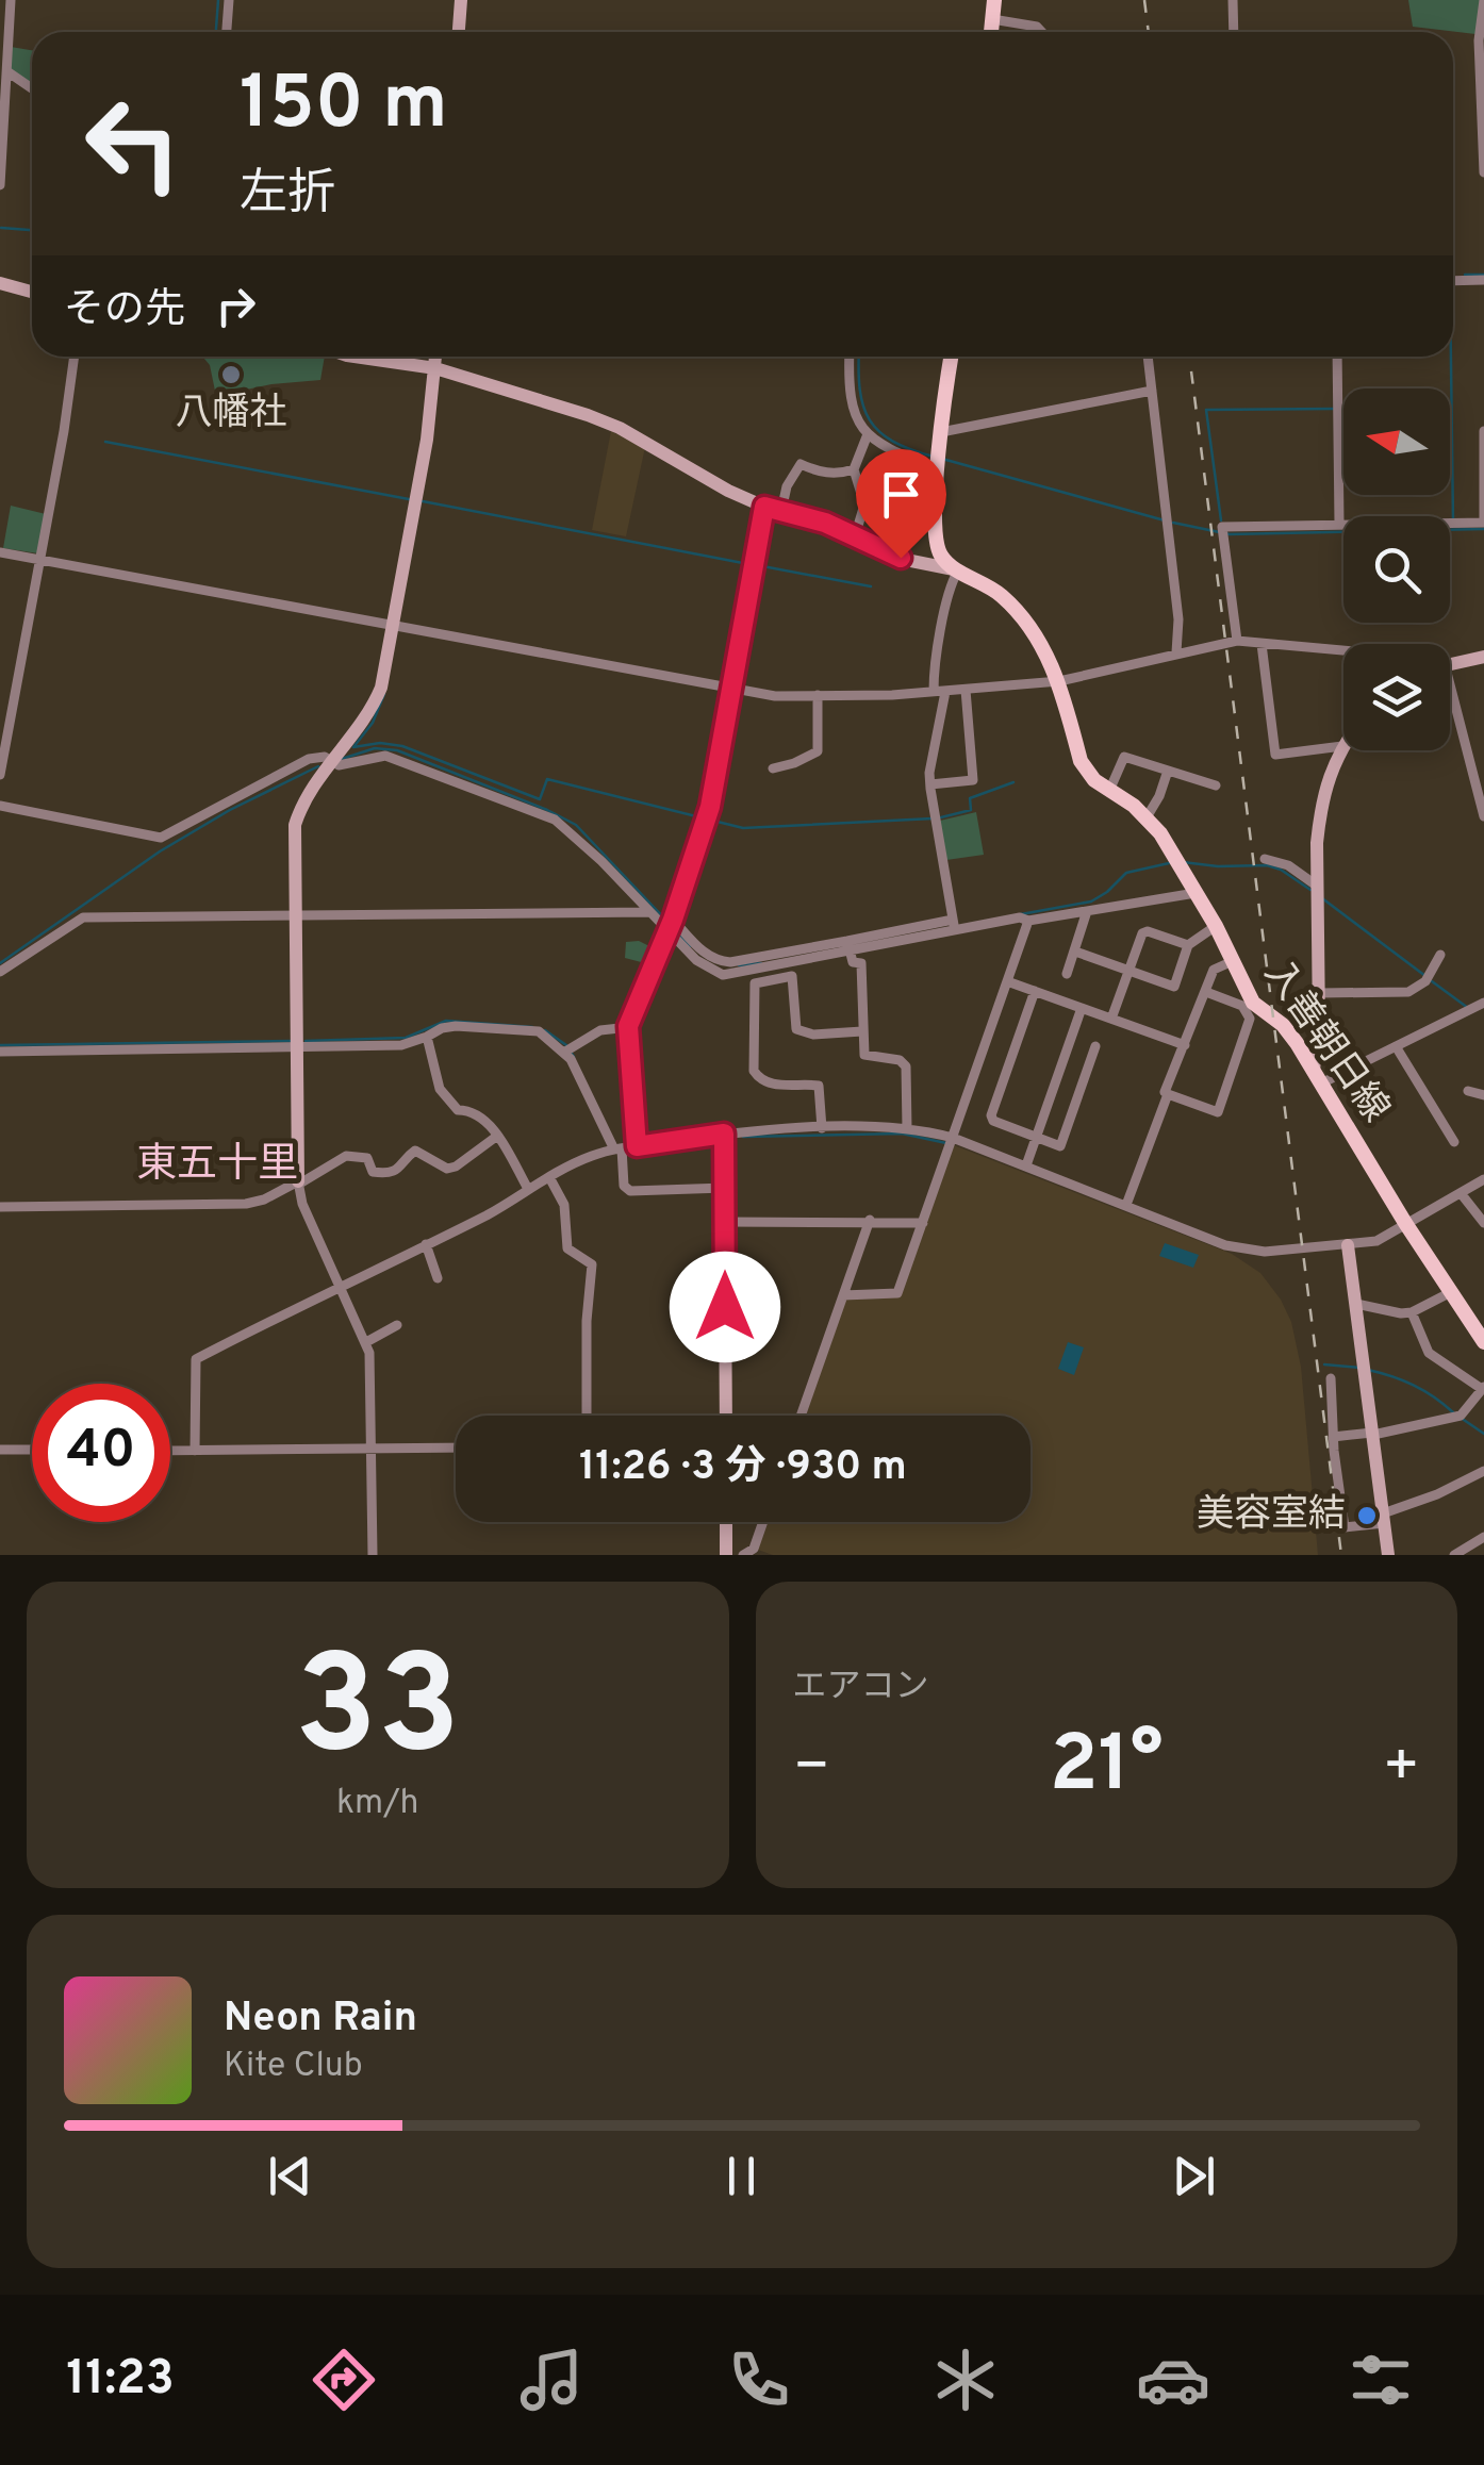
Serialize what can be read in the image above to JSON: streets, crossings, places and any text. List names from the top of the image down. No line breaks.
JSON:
{"streets":{"main road":["入善朝日線"]},"districts":["東五十里"],"places":["八幡社","美容室結"],"north":"left","page":{"turn":["150 m","左折"],"then":"その先","limit":"40","trip":"11:26 · 3 分 · 930 m","tile":[["33","km/h"],"エアコン"],"heat":["−","21°","+"],"song":["Neon Rain","Kite Club"],"tabs":"11:23"}}
